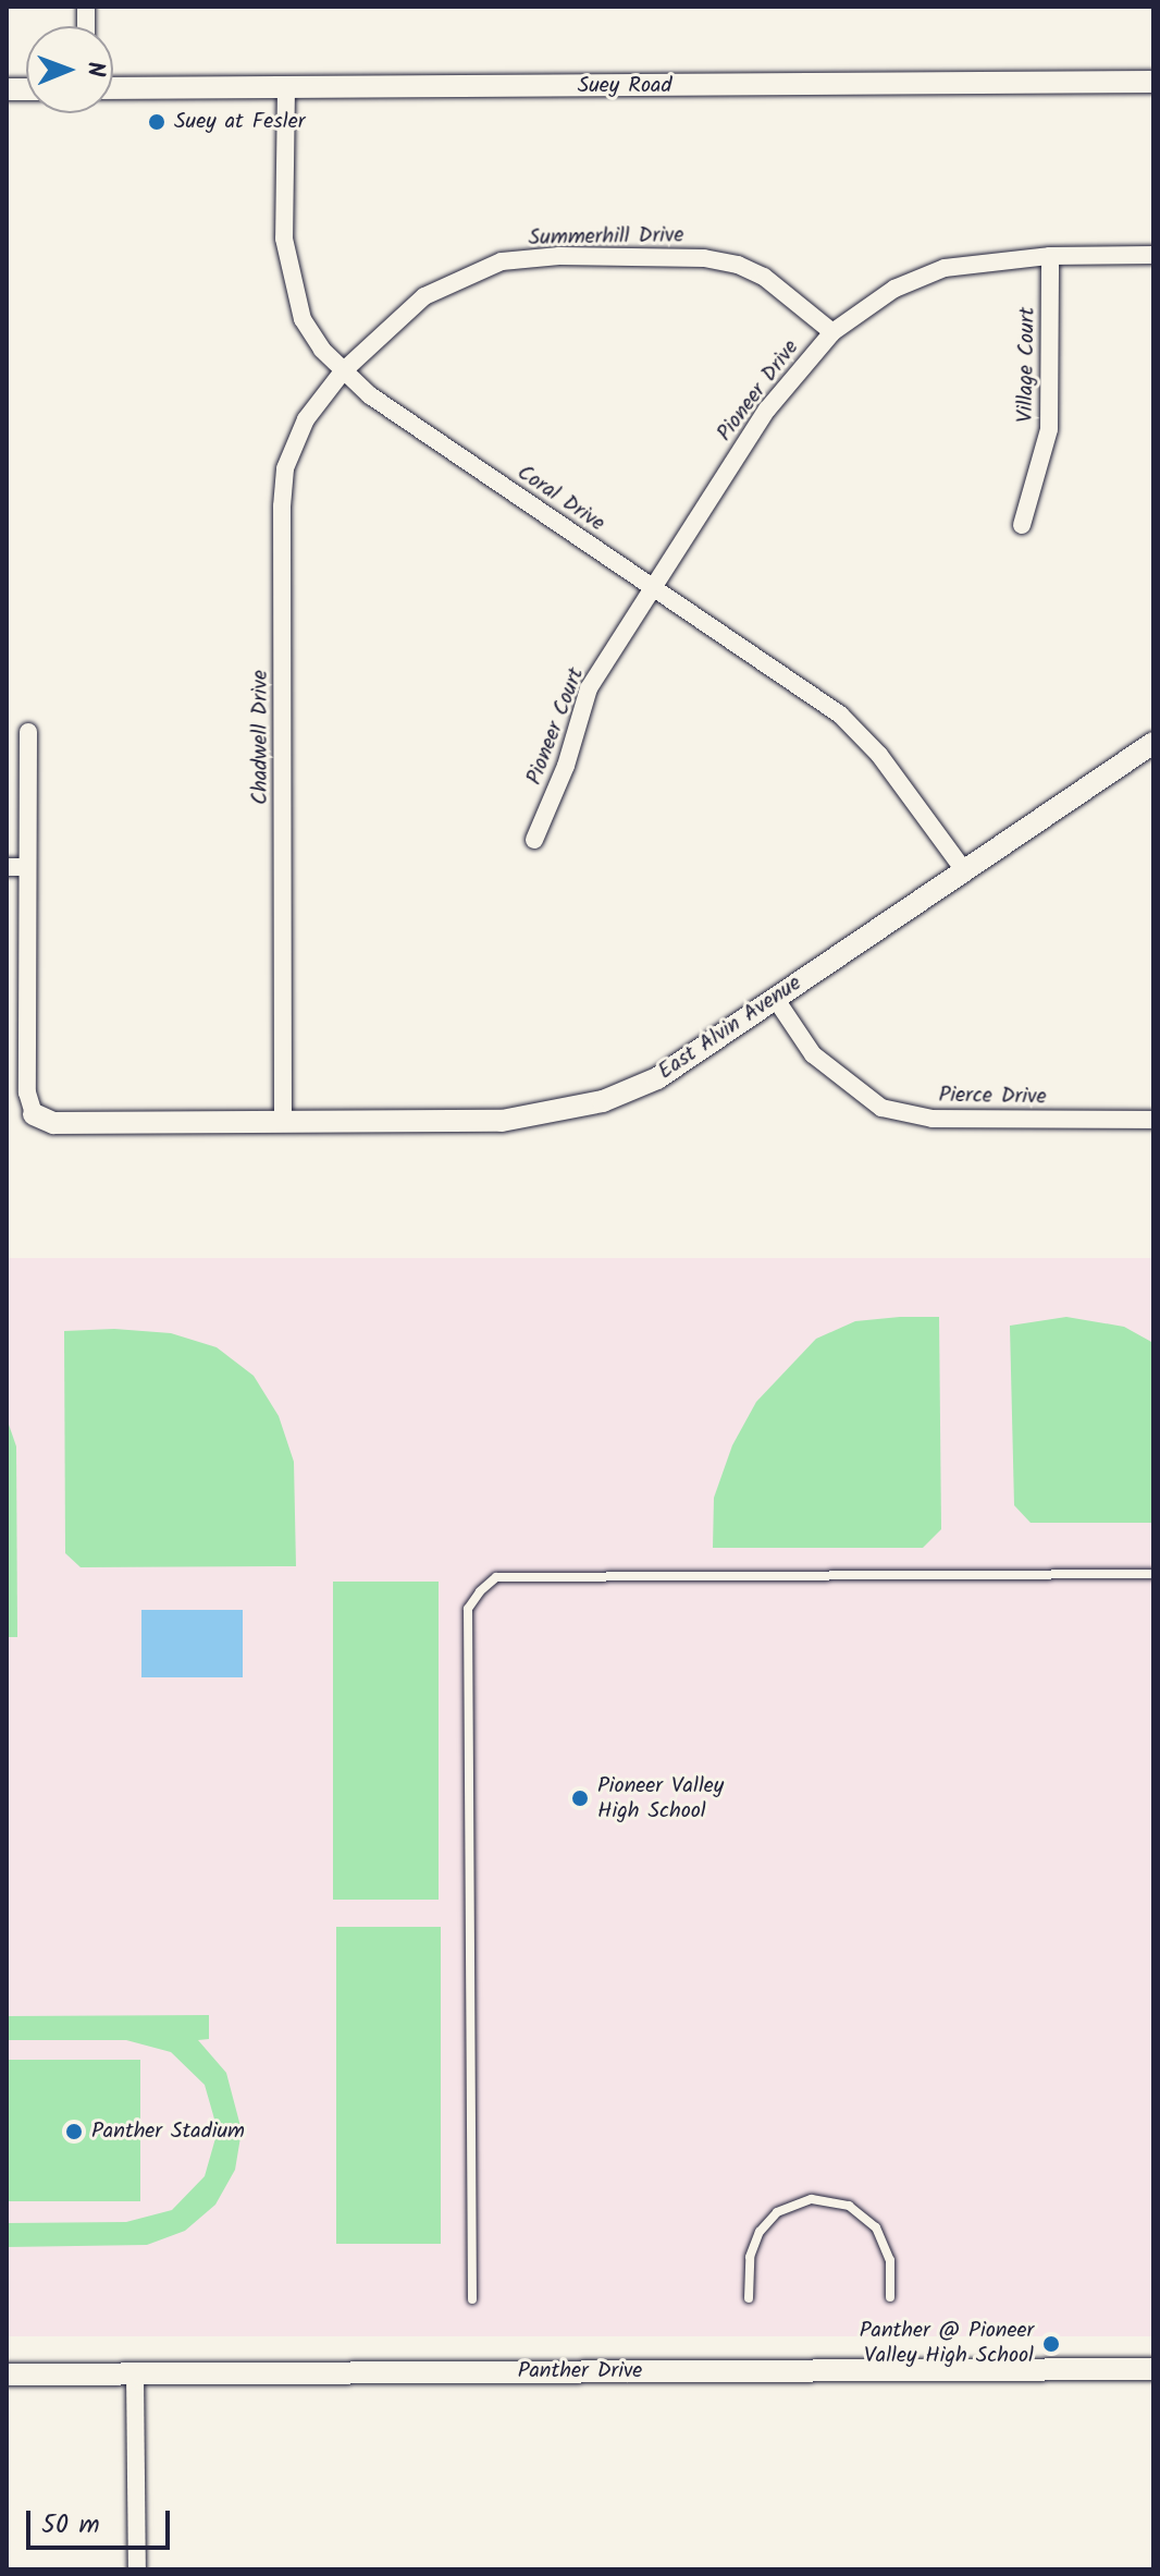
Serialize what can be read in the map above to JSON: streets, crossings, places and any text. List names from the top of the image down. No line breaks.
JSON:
{"streets":{"street":["Suey Road","Summerhill Drive","Village Court","Pioneer Drive","Coral Drive","Pioneer Court","Chadwell Drive","East Alvin Avenue","Pierce Drive","Panther Drive"]},"crossings":[["Suey Road","Coral Drive"],["Summerhill Drive","Pioneer Drive"],["Summerhill Drive","Coral Drive"],["Summerhill Drive","Chadwell Drive"],["Village Court","Pioneer Drive"],["Pioneer Drive","Coral Drive"],["Pioneer Drive","Pioneer Court"],["Coral Drive","Pioneer Court"],["Coral Drive","Chadwell Drive"],["Coral Drive","East Alvin Avenue"],["Chadwell Drive","East Alvin Avenue"],["East Alvin Avenue","Pierce Drive"]],"places":["Suey at Fesler","Pioneer Valley High School","Panther Stadium","Panther @ Pioneer Valley High School"],"scale_bar":"50 m","north":"right"}
